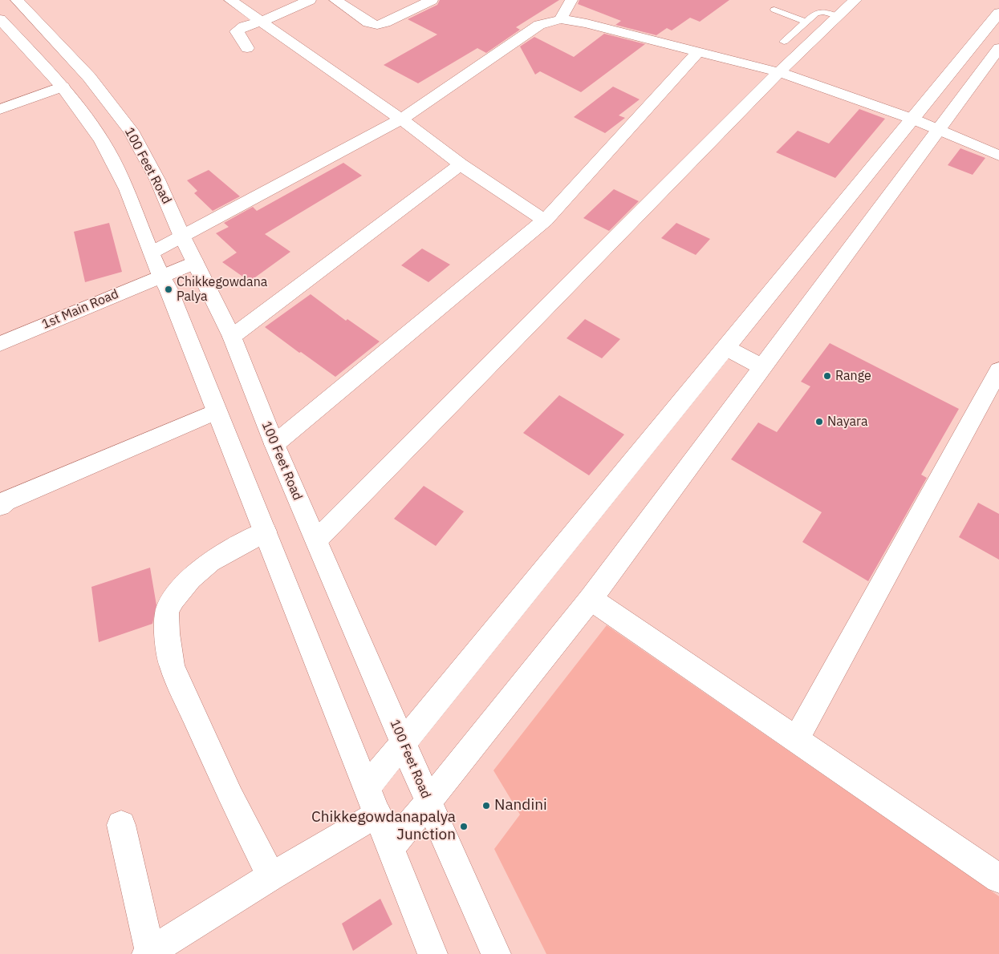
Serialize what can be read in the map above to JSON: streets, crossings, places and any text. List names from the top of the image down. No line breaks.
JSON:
{"streets":{"street":["100 Feet Road","1st Main Road"]},"crossings":[["100 Feet Road","1st Main Road"]],"places":["Chikkegowdana Palya","Range","Nayara","Nandini","Chikkegowdanapalya Junction"]}
